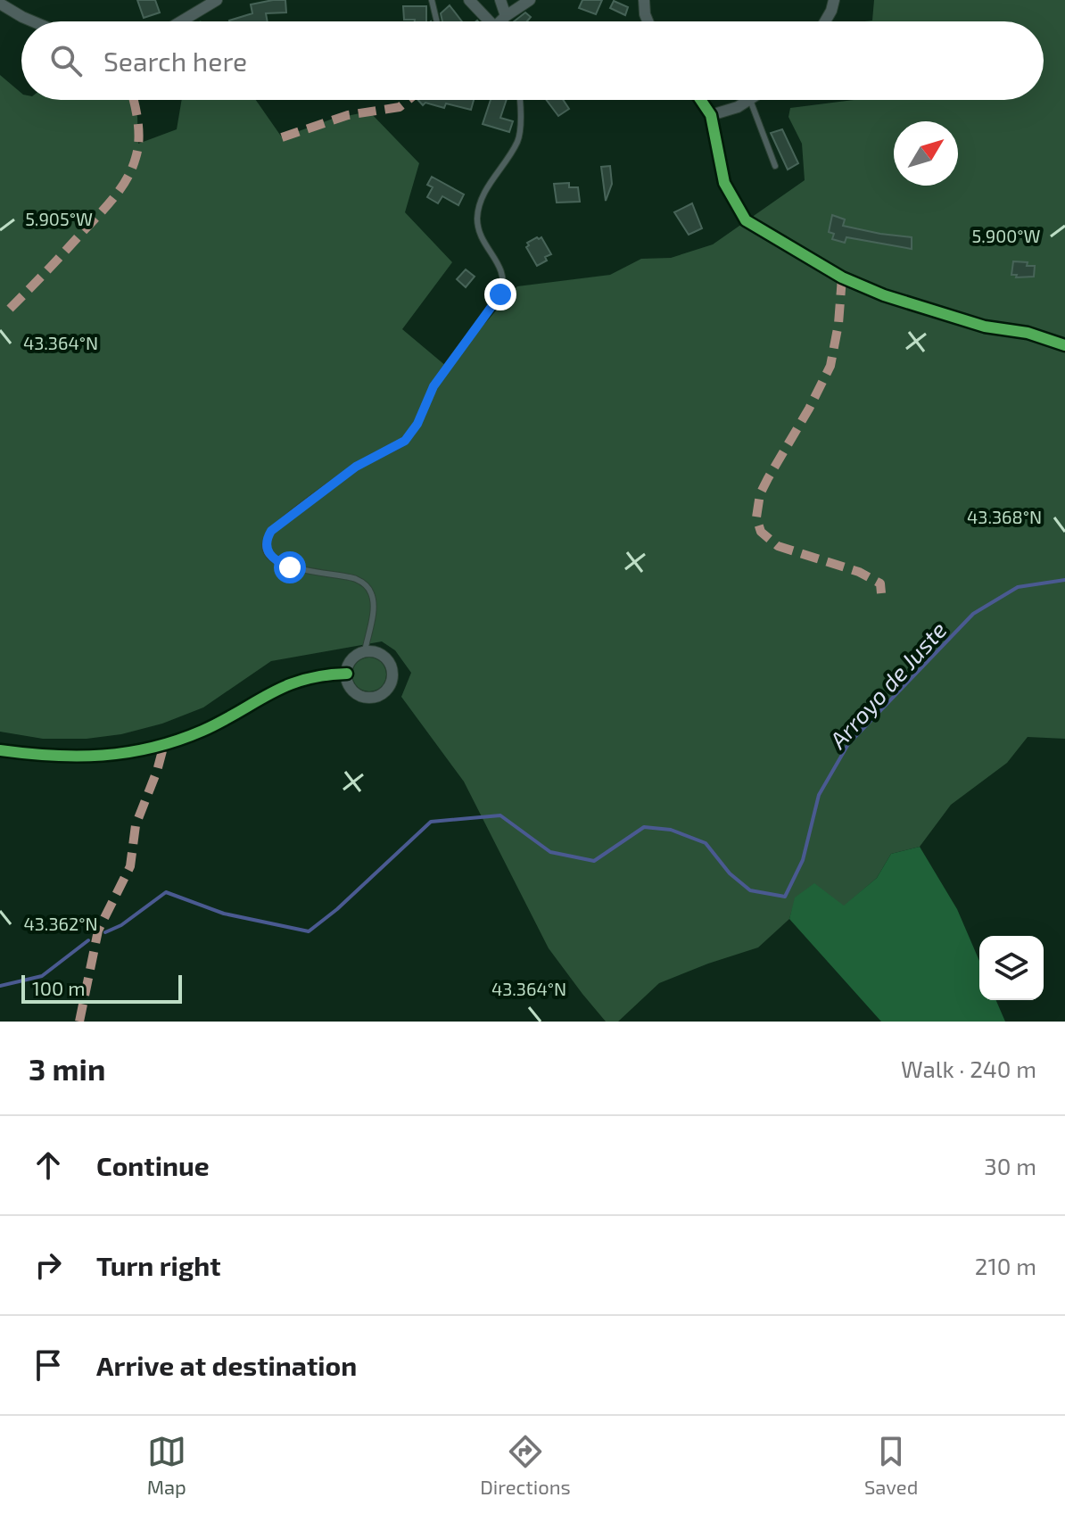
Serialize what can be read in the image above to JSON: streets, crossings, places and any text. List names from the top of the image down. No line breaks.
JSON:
{"water":["Arroyo de Juste"],"scale_bar":"100 m","north":"top right","page":{"search":"Search here","scale":"100 m","heading":["3 min","Walk · 240 m"],"list":[["Continue","30 m"],["Turn right","210 m"],"Arrive at destination"],"nav":["Map","Directions","Saved"]},"coordinates":["5.905°W","5.900°W","43.364°N","43.368°N","43.362°N"]}
